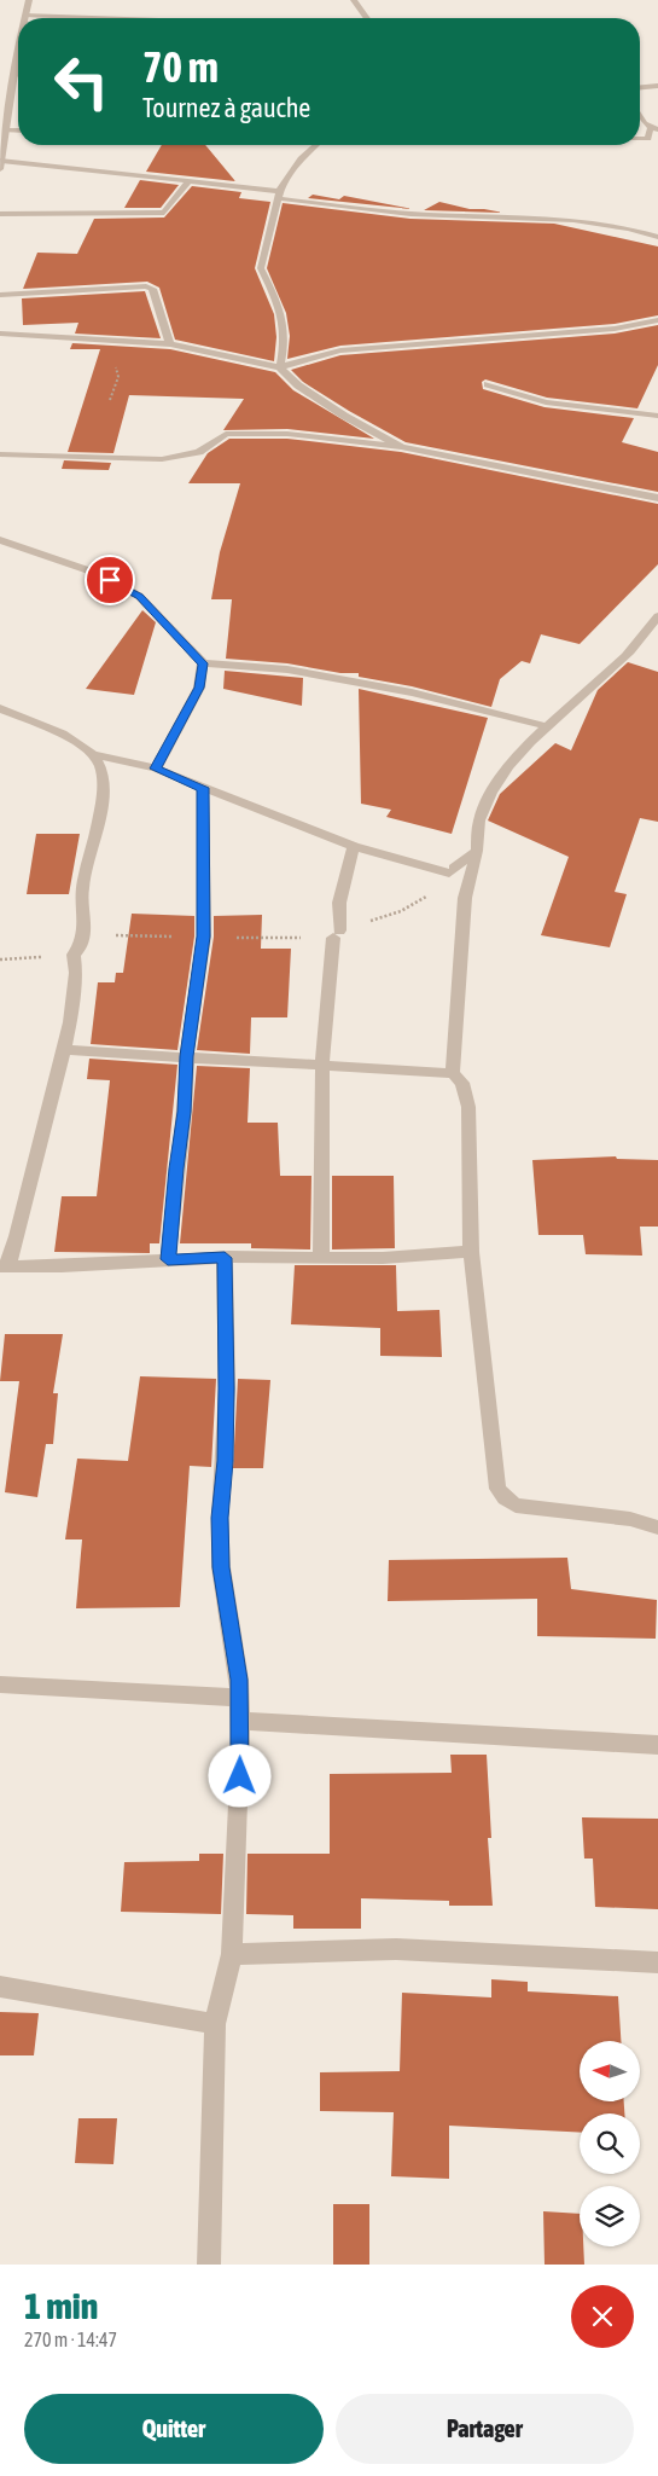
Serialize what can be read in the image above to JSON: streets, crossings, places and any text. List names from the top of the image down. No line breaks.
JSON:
{"north":"left","page":{"turn":["70 m","Tournez à gauche"],"heading":["1 min","270 m · 14:47"],"buttons":["Quitter","Partager"]}}
